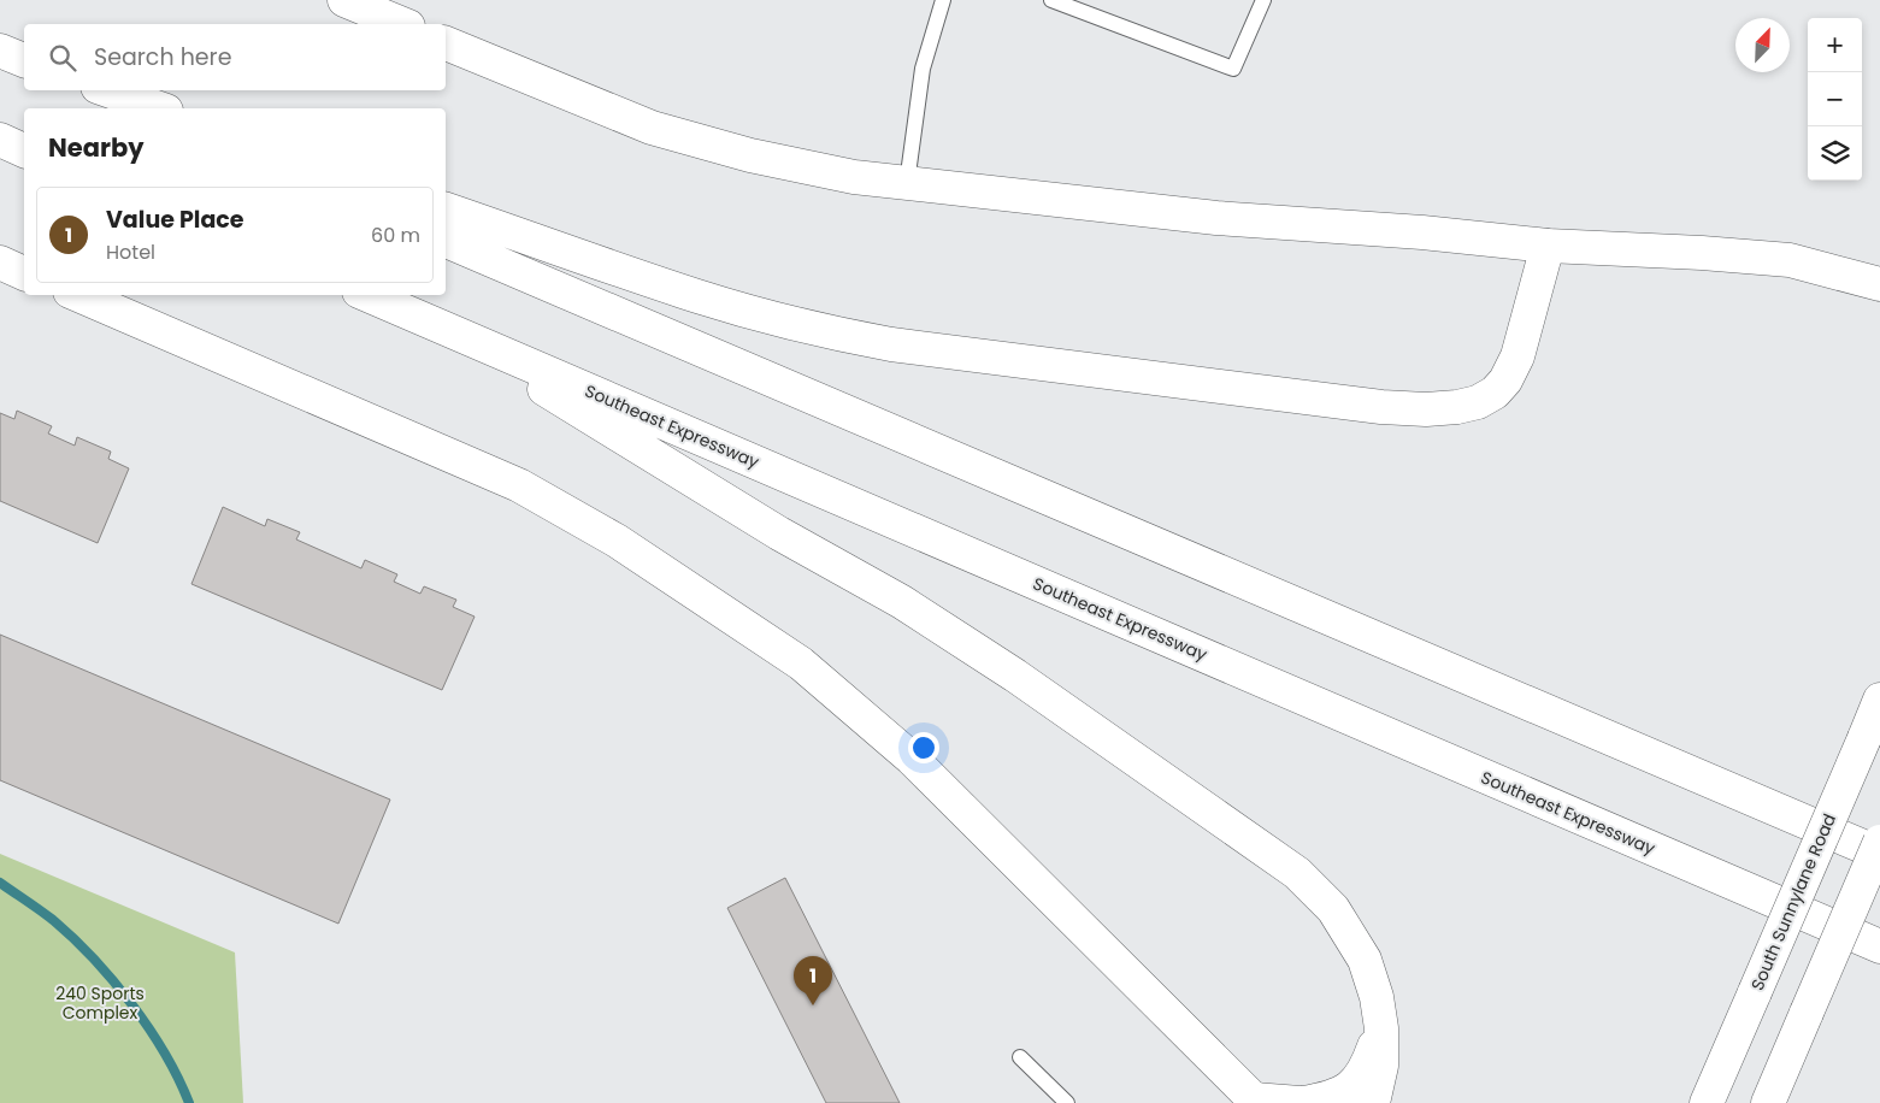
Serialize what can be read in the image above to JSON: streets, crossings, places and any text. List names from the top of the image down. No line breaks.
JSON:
{"streets":{"main road":["Southeast Expressway","South Sunnylane Road"]},"parks":["240 Sports Complex"],"north":"top right","page":{"map_buttons":["+","−"],"search":"Search here","heading":"Nearby","list":[{"mark":"1","name":"Value Place","note":"Hotel","value":"60 m"}],"pins":"1"}}
